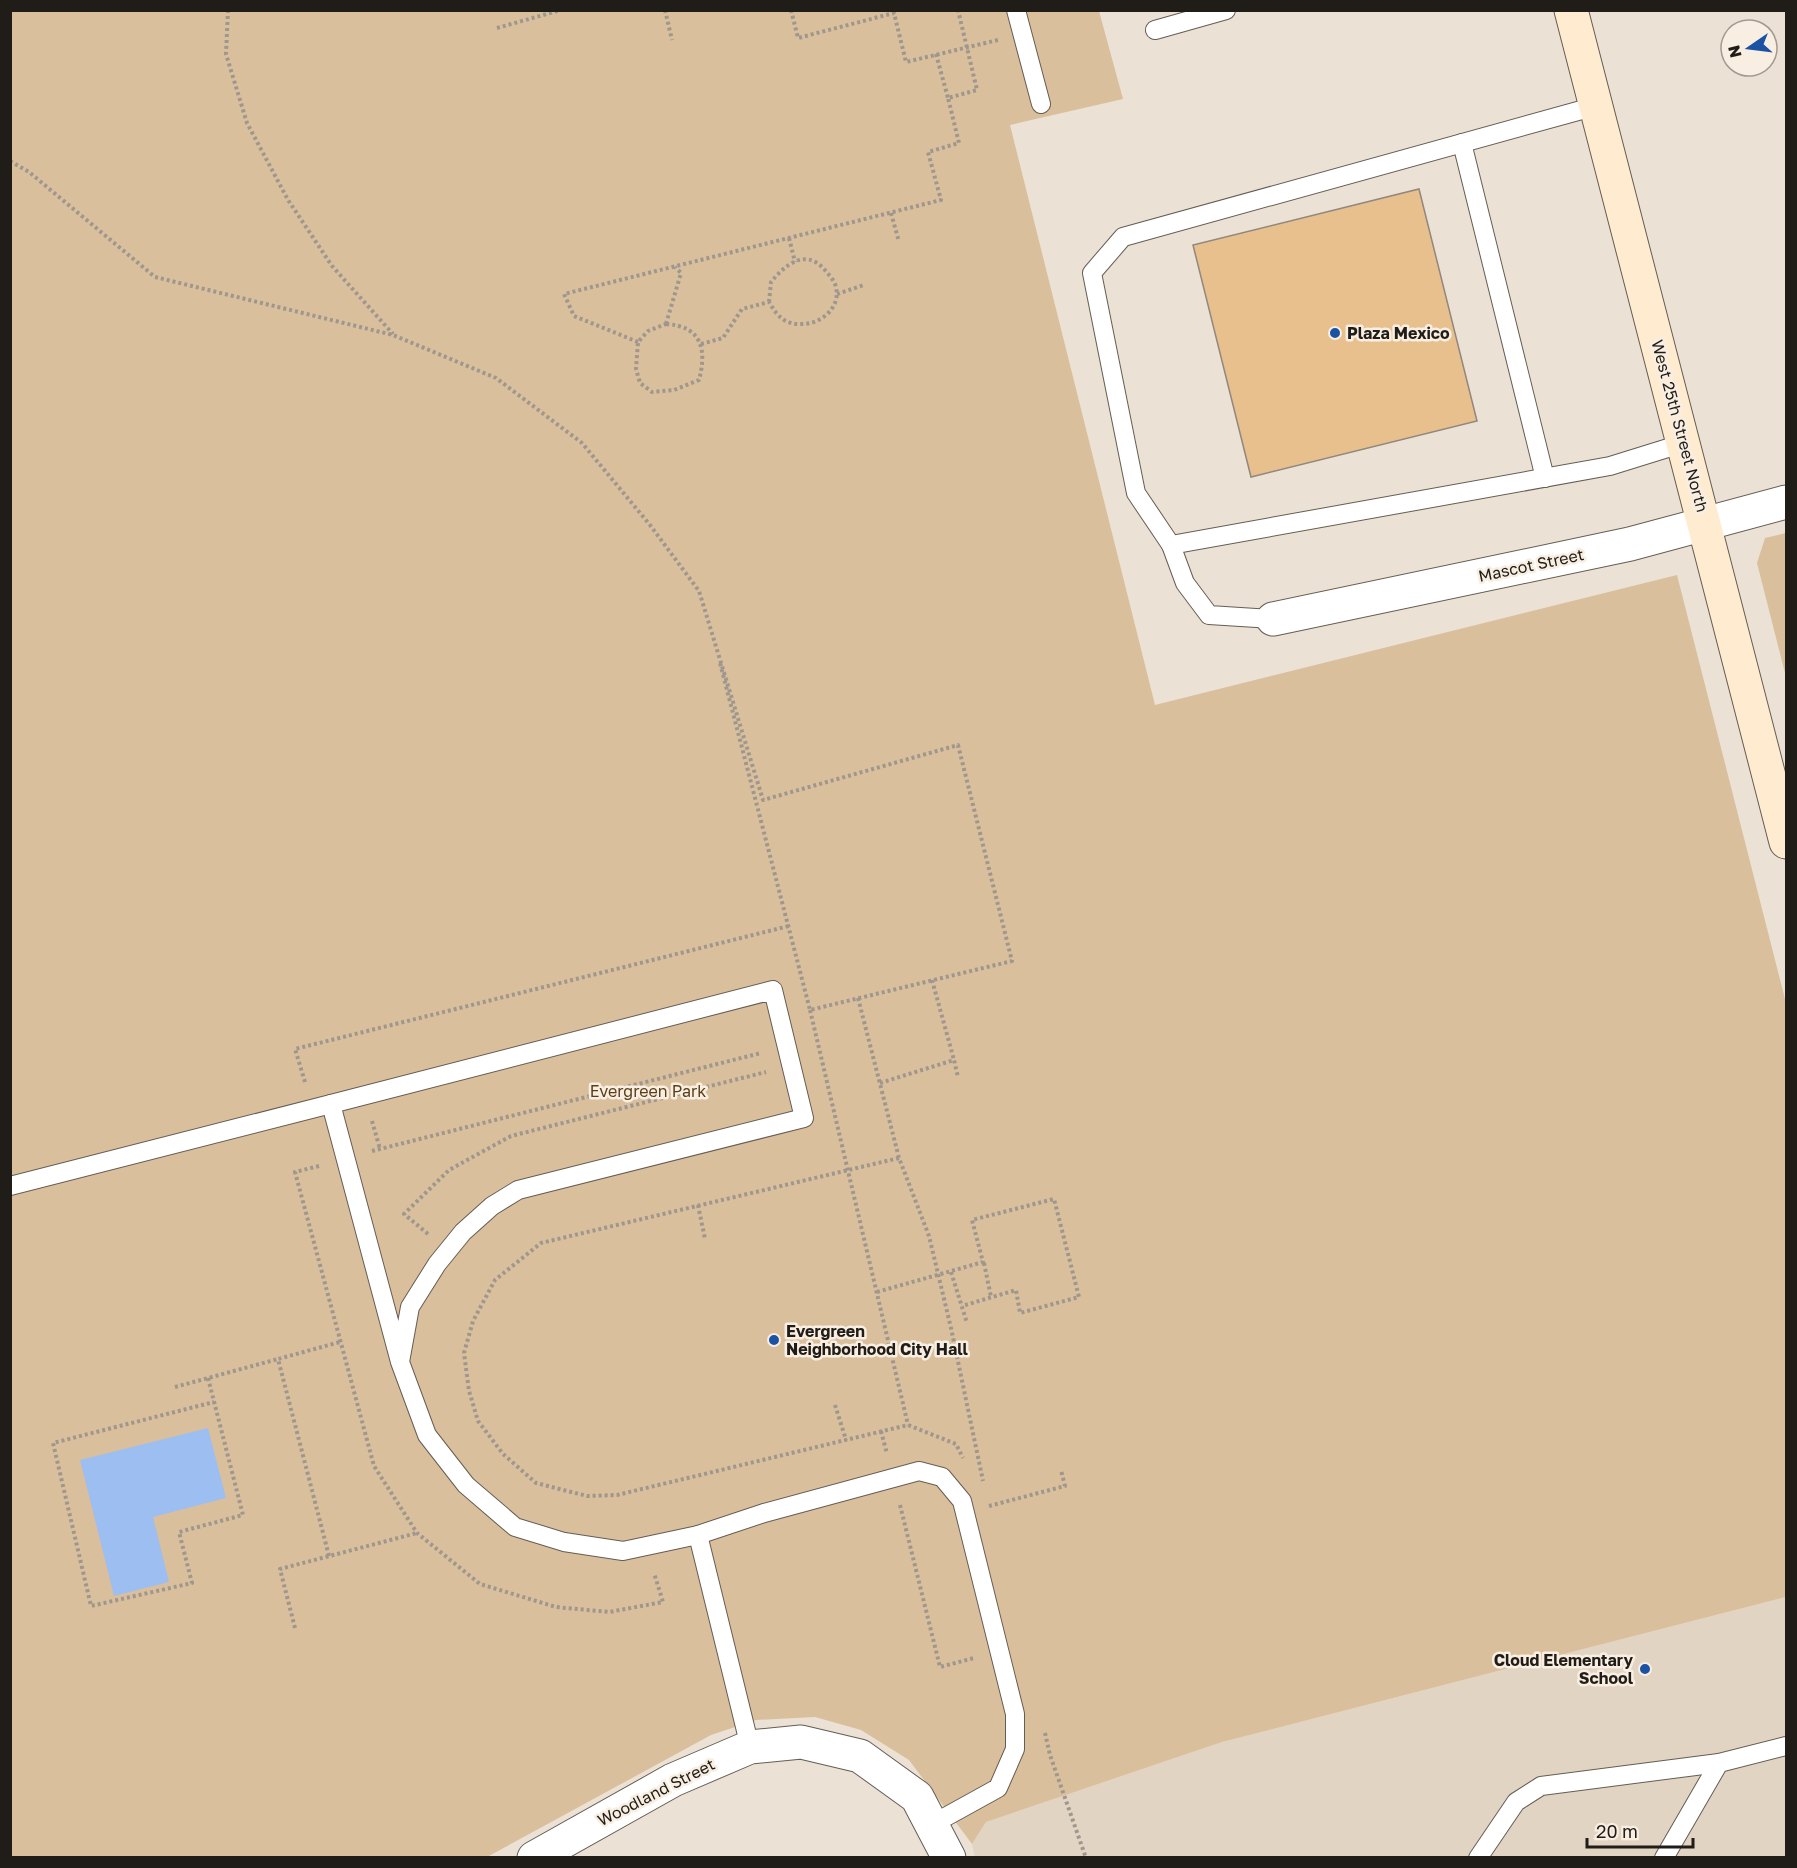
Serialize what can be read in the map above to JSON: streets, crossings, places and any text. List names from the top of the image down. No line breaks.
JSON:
{"streets":{"main road":["West 25th Street North"],"street":["Mascot Street","Woodland Street"]},"crossings":[["West 25th Street North","Mascot Street"]],"parks":["Evergreen Park"],"places":["Plaza Mexico","Evergreen Neighborhood City Hall","Cloud Elementary School"],"scale_bar":"20 m","north":"left"}
